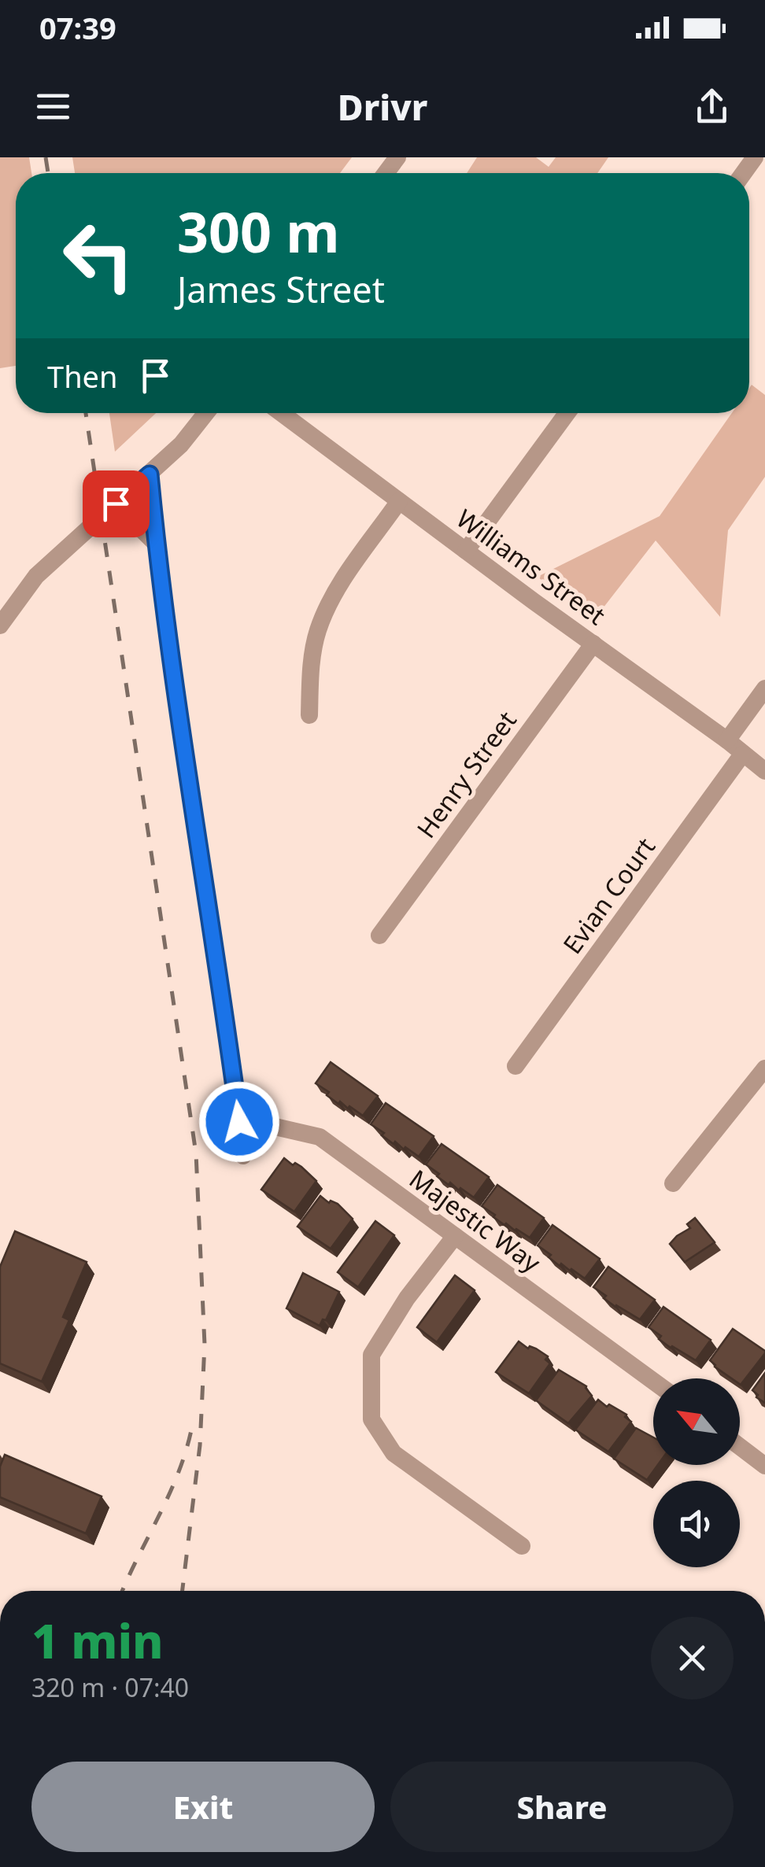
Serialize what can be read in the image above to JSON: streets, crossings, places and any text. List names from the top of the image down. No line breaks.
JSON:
{"streets":{"street":["Williams Street","Henry Street","Evian Court","Majestic Way"]},"crossings":[["Williams Street","Henry Street"],["Williams Street","Evian Court"]],"north":"top left","page":{"status":"07:39","header":"Drivr","turn":["300 m","James Street"],"then":"Then","heading":["1 min","320 m · 07:40"],"buttons":["Exit","Share"]}}
